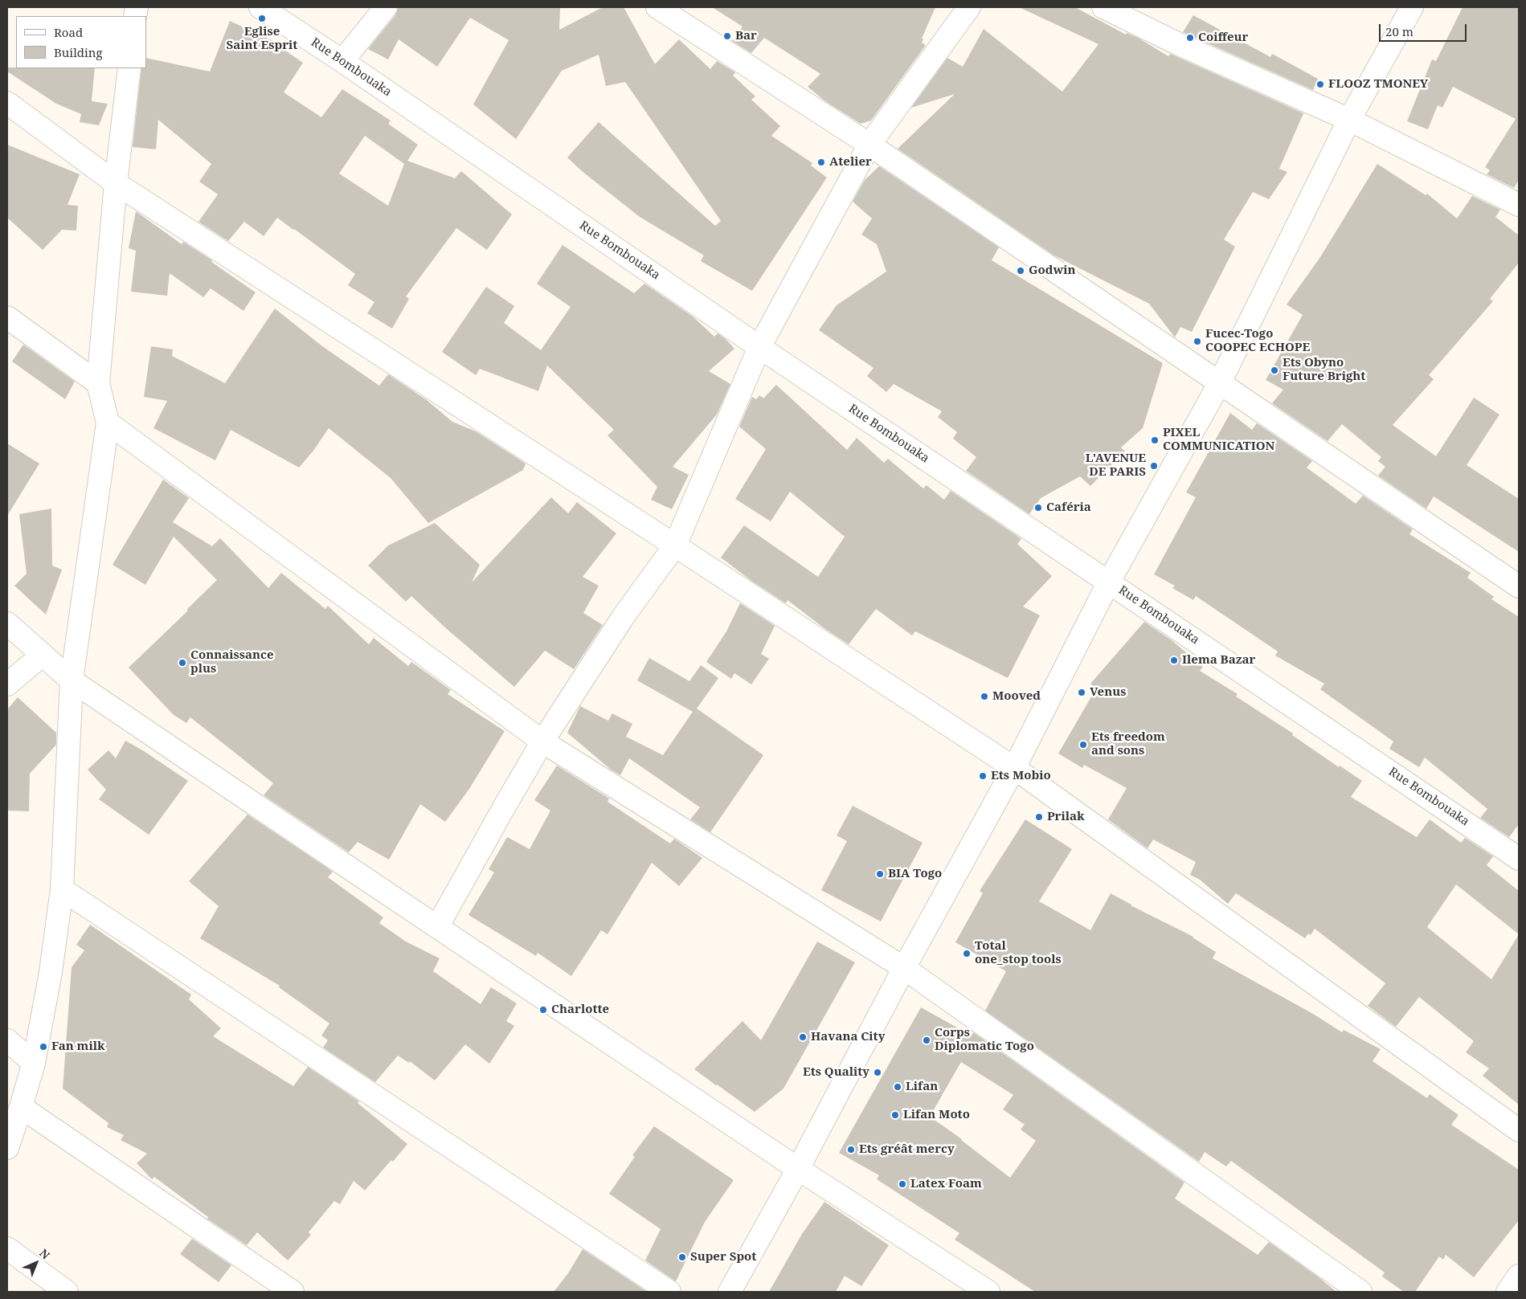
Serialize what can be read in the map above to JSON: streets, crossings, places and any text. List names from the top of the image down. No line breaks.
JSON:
{"streets":{"street":["Rue Bombouaka"]},"places":["Eglise Saint Esprit","Bar","Coiffeur","FLOOZ TMONEY","Atelier","Godwin","Fucec-Togo COOPEC ECHOPE","Ets Obyno Future Bright","PIXEL COMMUNICATION","L'AVENUE DE PARIS","Caféria","Ilema Bazar","Connaissance plus","Venus","Mooved","Ets freedom and sons","Ets Mobio","Prilak","BIA Togo","Total one_stop tools","Charlotte","Havana City","Corps Diplomatic Togo","Fan milk","Ets Quality","Lifan","Lifan Moto","Ets gréât mercy","Latex Foam","Super Spot"],"legend":["Road","Building"],"scale_bar":"20 m","north":"top right"}
